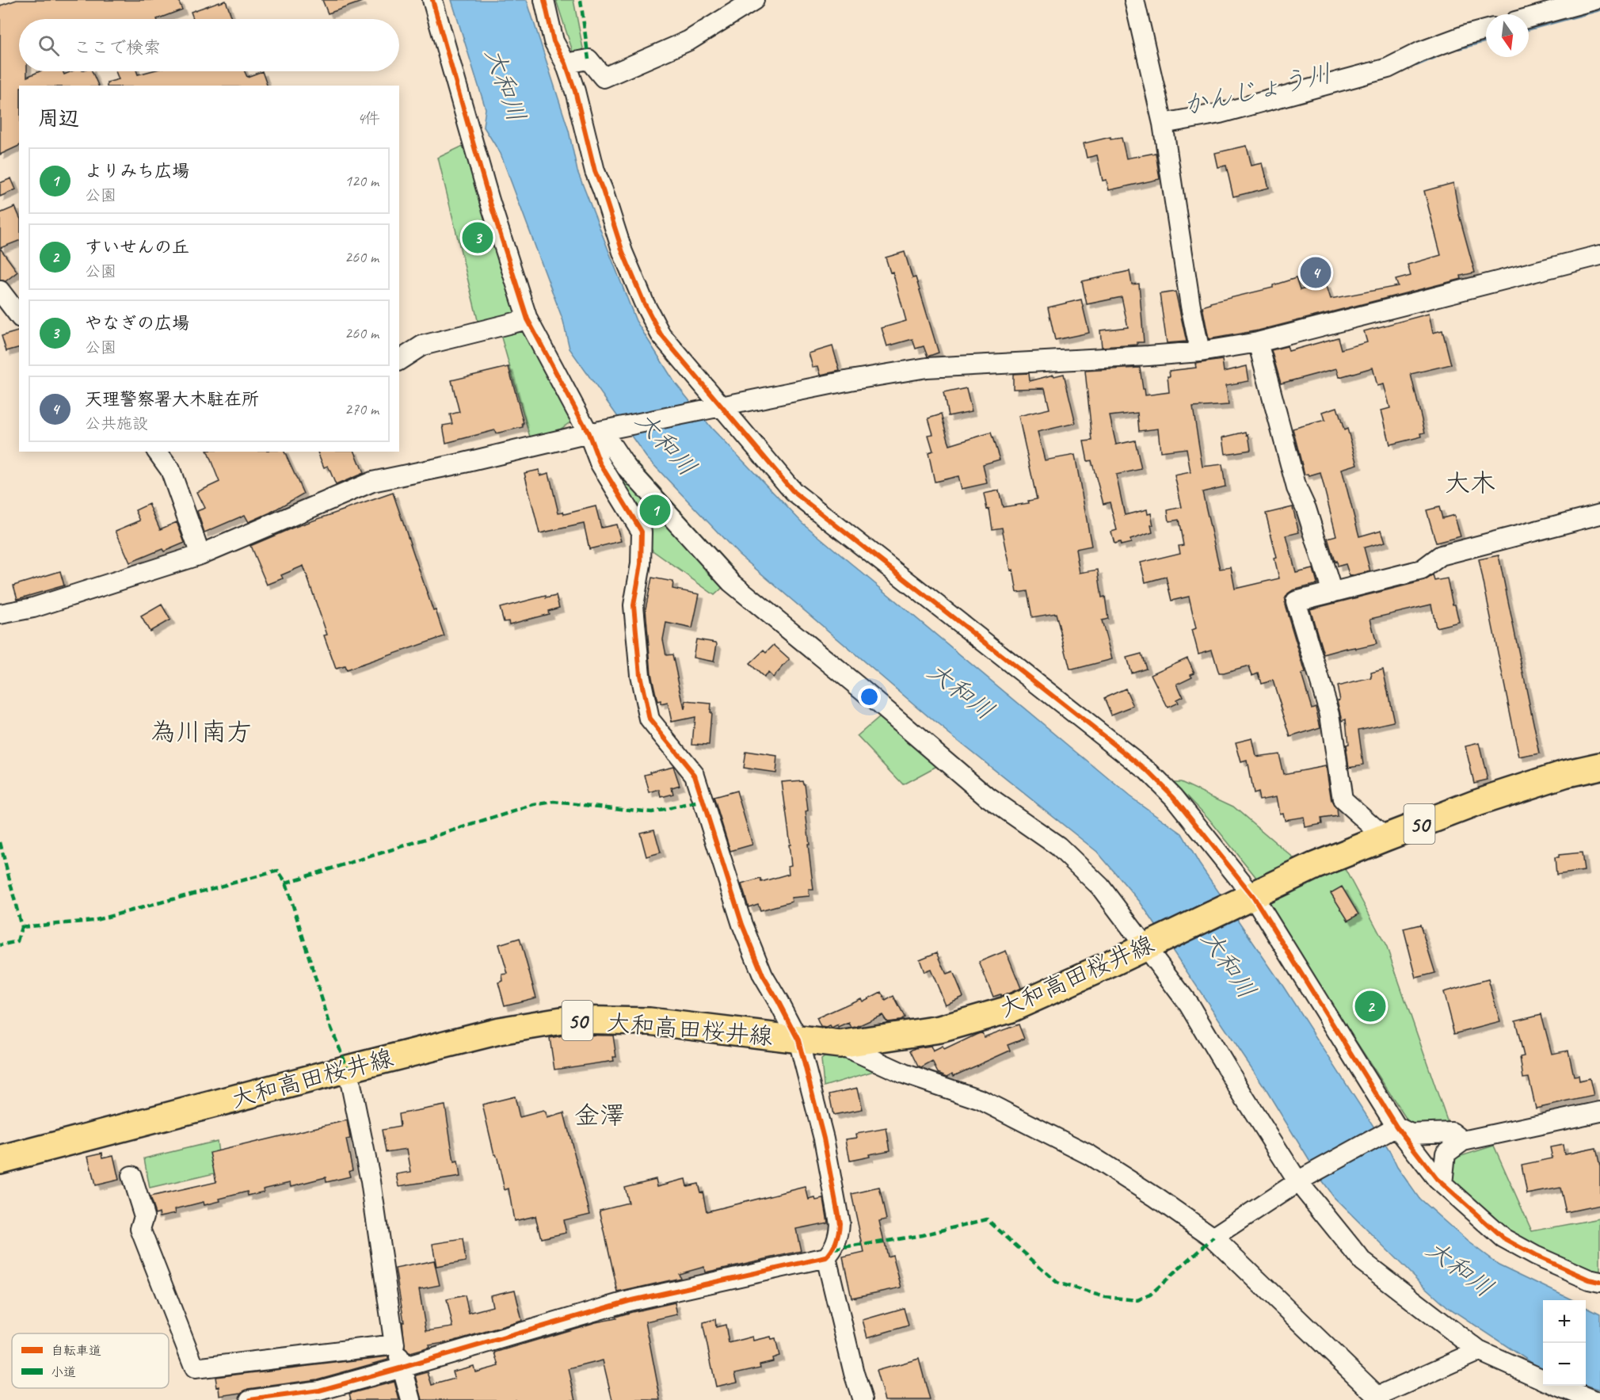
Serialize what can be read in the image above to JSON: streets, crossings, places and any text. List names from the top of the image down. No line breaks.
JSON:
{"streets":{"main road":["50","大和高田桜井線"]},"districts":["大木","為川南方","金澤"],"water":["大和川","かんじょう川"],"legend":["自転車道","小道"],"north":"bottom","page":{"search":"ここで検索","heading":["周辺","4件"],"list":[{"mark":"1","name":"よりみち広場","note":"公園","value":"120 m"},{"mark":"2","name":"すいせんの丘","note":"公園","value":"260 m"},{"mark":"3","name":"やなぎの広場","note":"公園","value":"260 m"},{"mark":"4","name":"天理警察署大木駐在所","note":"公共施設","value":"270 m"}],"pins":["3","4","1","2"],"map_buttons":["+","−"]}}
